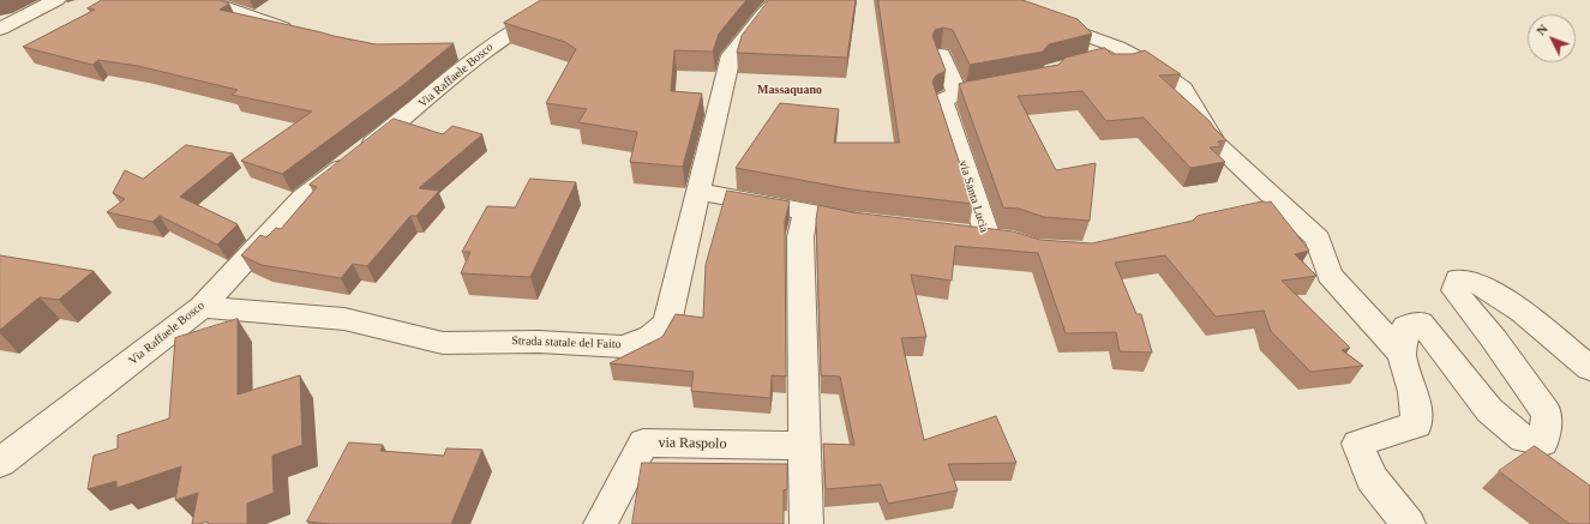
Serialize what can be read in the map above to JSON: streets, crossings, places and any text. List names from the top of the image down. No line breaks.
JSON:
{"streets":{"street":["Via Raffaele Bosco","via Santa Lucia","Strada statale del Faito","via Raspolo"]},"crossings":[["Via Raffaele Bosco","Strada statale del Faito"]],"districts":["Massaquano"],"north":"top left"}
